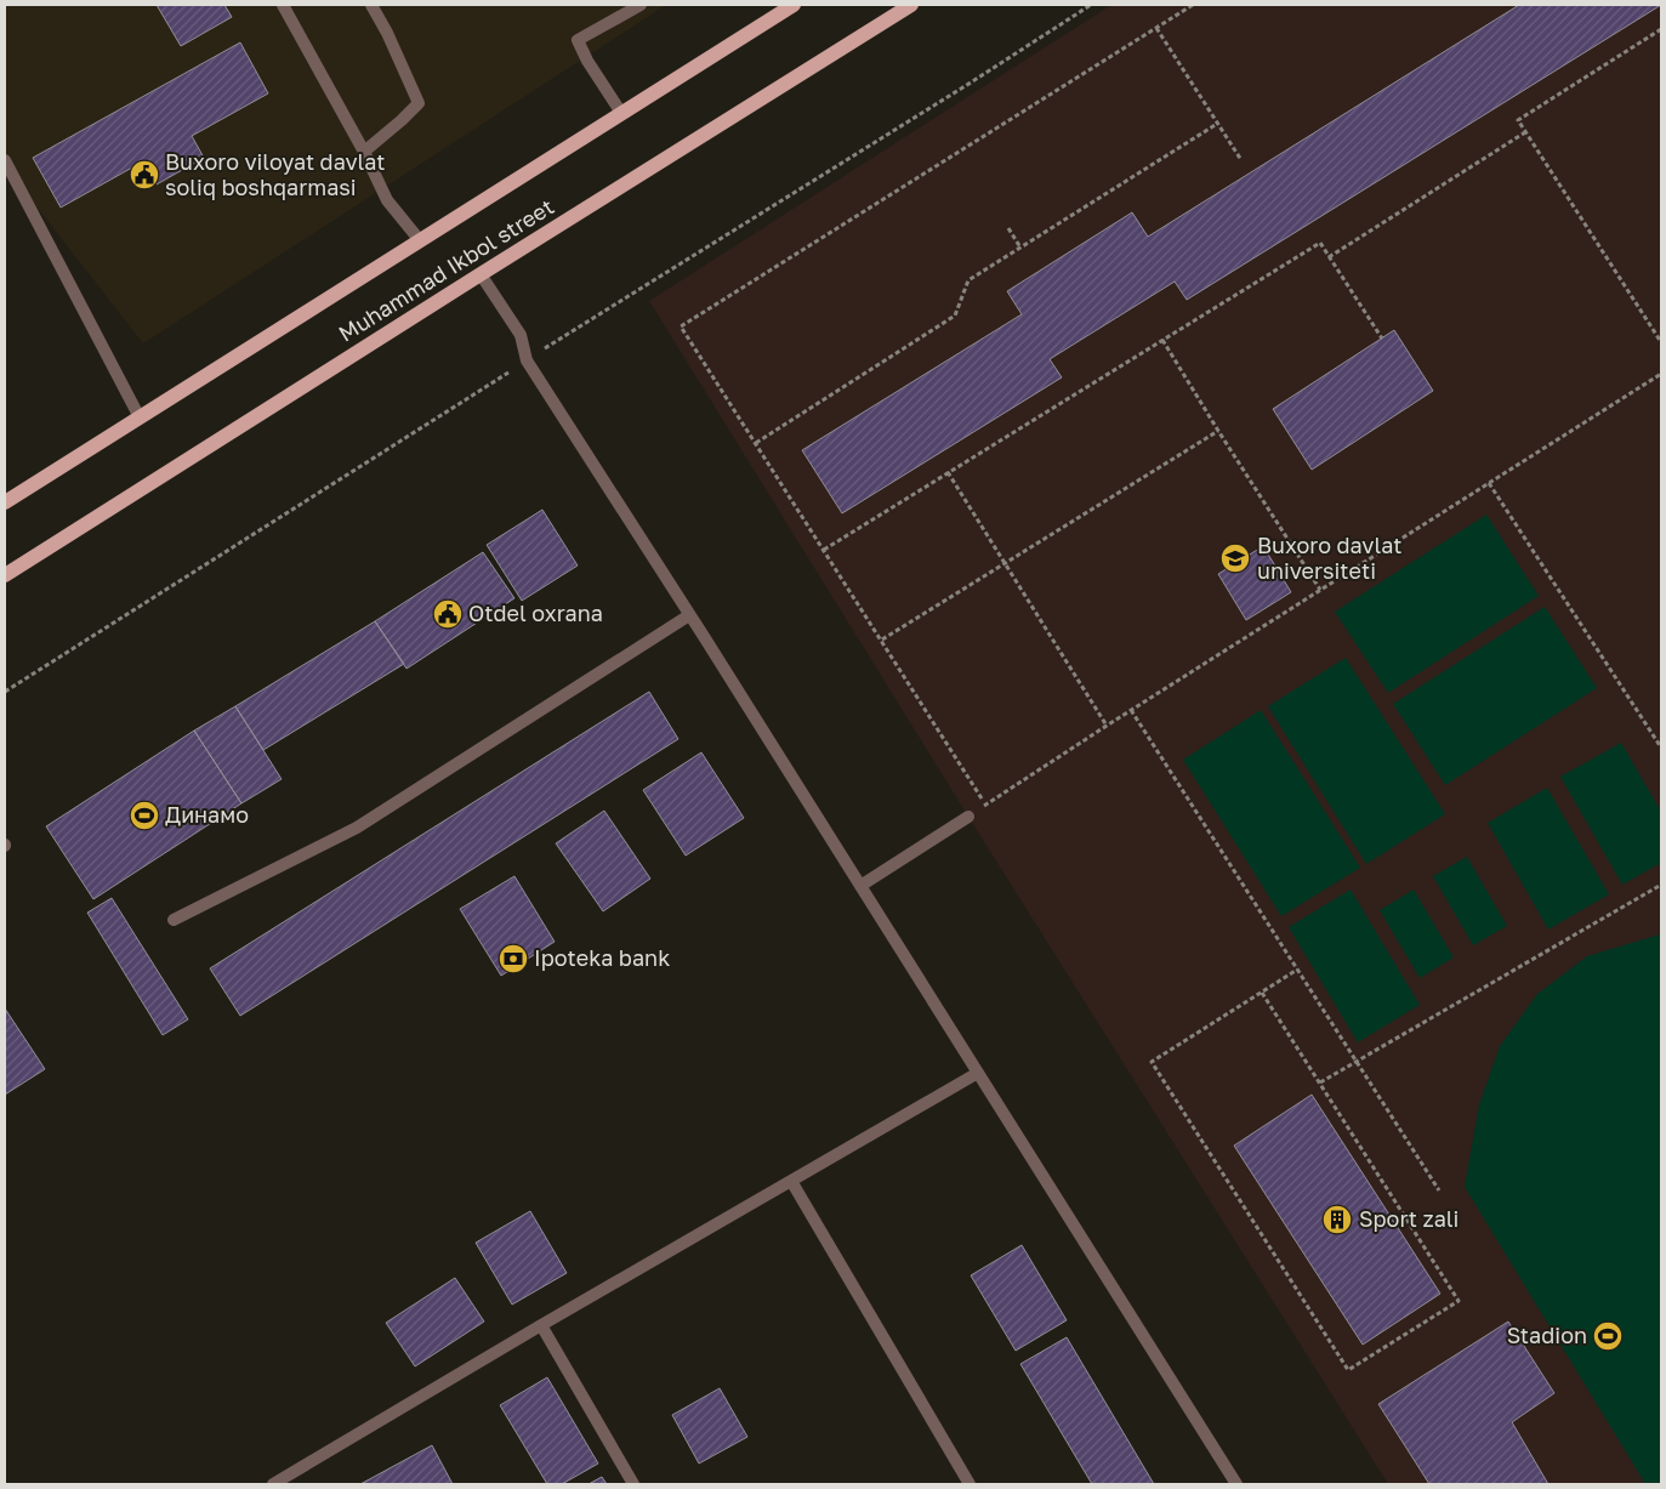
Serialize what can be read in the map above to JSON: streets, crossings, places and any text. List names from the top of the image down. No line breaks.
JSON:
{"streets":{"main road":["Muhammad Ikbol street"]},"places":{"public building":["Buxoro viloyat davlat soliq boshqarmasi","Otdel oxrana"],"school or university":["Buxoro davlat universiteti"],"sports":["Динамо","Stadion"],"bank":["Ipoteka bank"],"building":["Sport zali"]}}
